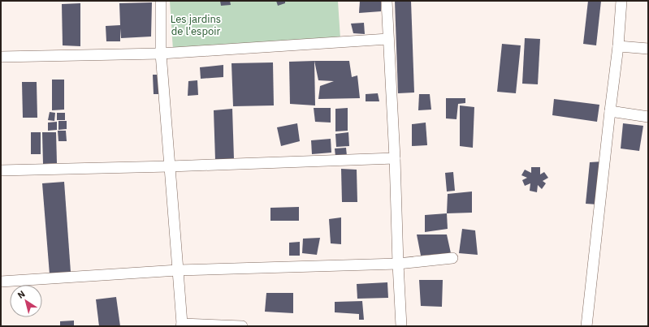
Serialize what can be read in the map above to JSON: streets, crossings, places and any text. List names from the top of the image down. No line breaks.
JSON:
{"parks":["Les jardins de l'espoir"],"north":"top left"}
